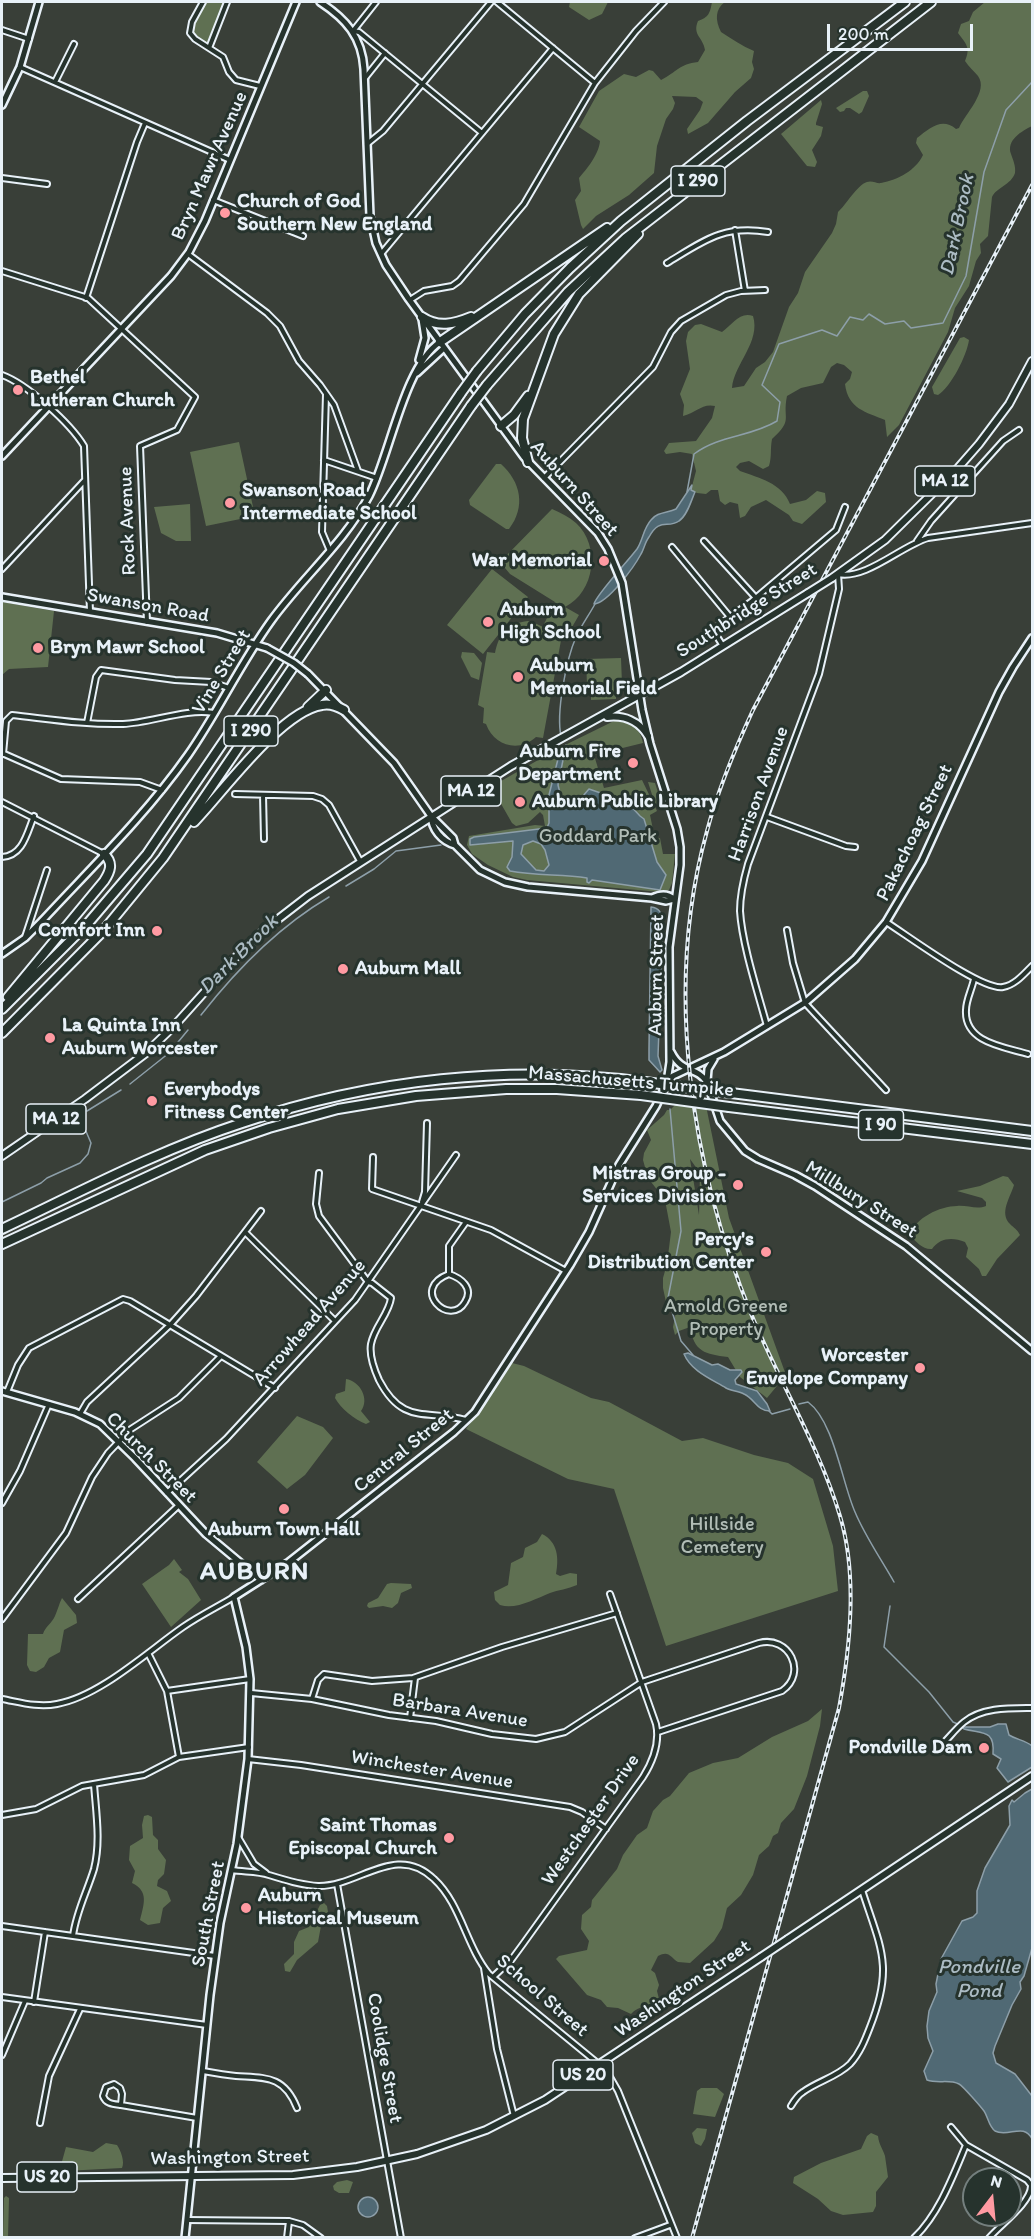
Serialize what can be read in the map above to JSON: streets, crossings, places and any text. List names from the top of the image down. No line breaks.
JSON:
{"streets":{"highway":["I 290","Massachusetts Turnpike","I 90"],"main road":["MA 12","Southbridge Street","Washington Street","US 20"],"street":["Bryn Mawr Avenue","Auburn Street","Rock Avenue","Swanson Road","Vine Street","Harrison Avenue","Pakachoag Street","Millbury Street","Arrowhead Avenue","Central Street","Church Street","Barbara Avenue","Winchester Avenue","Westchester Drive","South Street","School Street","Coolidge Street"]},"crossings":[["Bryn Mawr Avenue","Rock Avenue"],["Auburn Street","Swanson Road"],["Auburn Street","Southbridge Street"],["Auburn Street","Vine Street"],["Auburn Street","Central Street"],["Rock Avenue","Swanson Road"],["Swanson Road","Southbridge Street"],["Swanson Road","Vine Street"],["Southbridge Street","Harrison Avenue"],["Harrison Avenue","Pakachoag Street"],["Arrowhead Avenue","Church Street"],["Central Street","Church Street"],["Central Street","South Street"],["Barbara Avenue","Westchester Drive"],["Barbara Avenue","South Street"],["Winchester Avenue","Westchester Drive"],["Winchester Avenue","South Street"],["Westchester Drive","School Street"],["South Street","Washington Street"],["South Street","School Street"],["Washington Street","School Street"],["Washington Street","Coolidge Street"],["School Street","Coolidge Street"]],"districts":["AUBURN"],"water":["Dark Brook","Pondville Pond"],"parks":["Goddard Park","Arnold Greene Property","Hillside Cemetery"],"places":["Church of God Southern New England","Bethel Lutheran Church","Swanson Road Intermediate School","War Memorial","Auburn High School","Bryn Mawr School","Auburn Memorial Field","Auburn Fire Department","Auburn Public Library","Comfort Inn","Auburn Mall","La Quinta Inn Auburn Worcester","Everybodys Fitness Center","Mistras Group - Services Division","Percy's Distribution Center","Worcester Envelope Company","Auburn Town Hall","Pondville Dam","Saint Thomas Episcopal Church","Auburn Historical Museum"],"scale_bar":"200 m","north":"top"}
